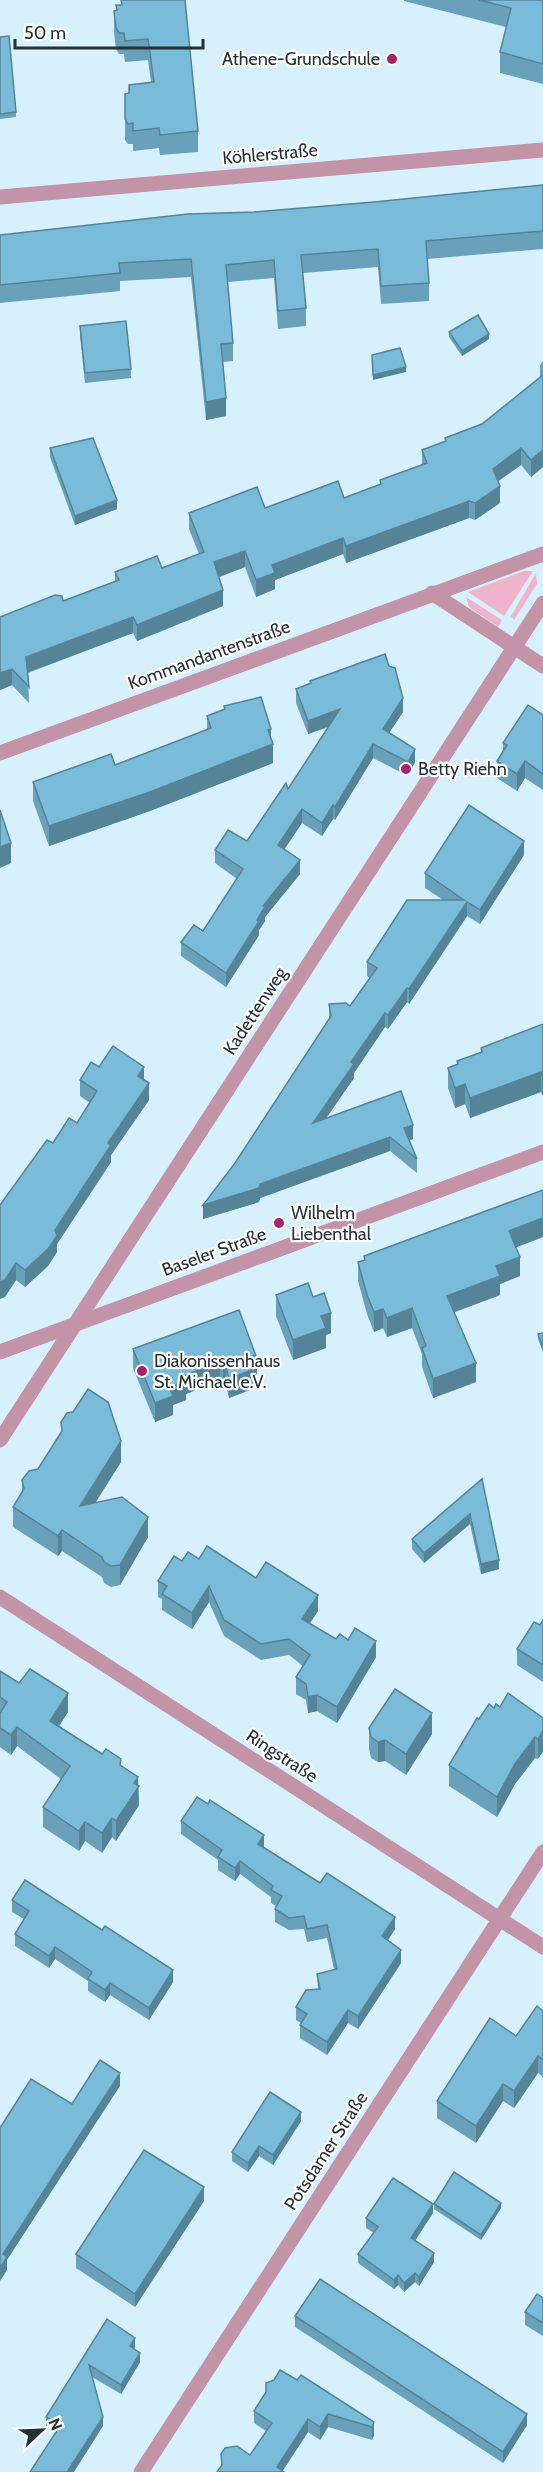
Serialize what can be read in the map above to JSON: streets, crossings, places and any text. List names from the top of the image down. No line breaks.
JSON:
{"streets":{"street":["Köhlerstraße","Kommandantenstraße","Kadettenweg","Baseler Straße","Ringstraße","Potsdamer Straße"]},"crossings":[["Kadettenweg","Baseler Straße"],["Ringstraße","Potsdamer Straße"]],"places":["Athene-Grundschule","Betty Riehn","Wilhelm Liebenthal","Diakonissenhaus St. Michael e.V."],"scale_bar":"50 m","north":"top right"}
